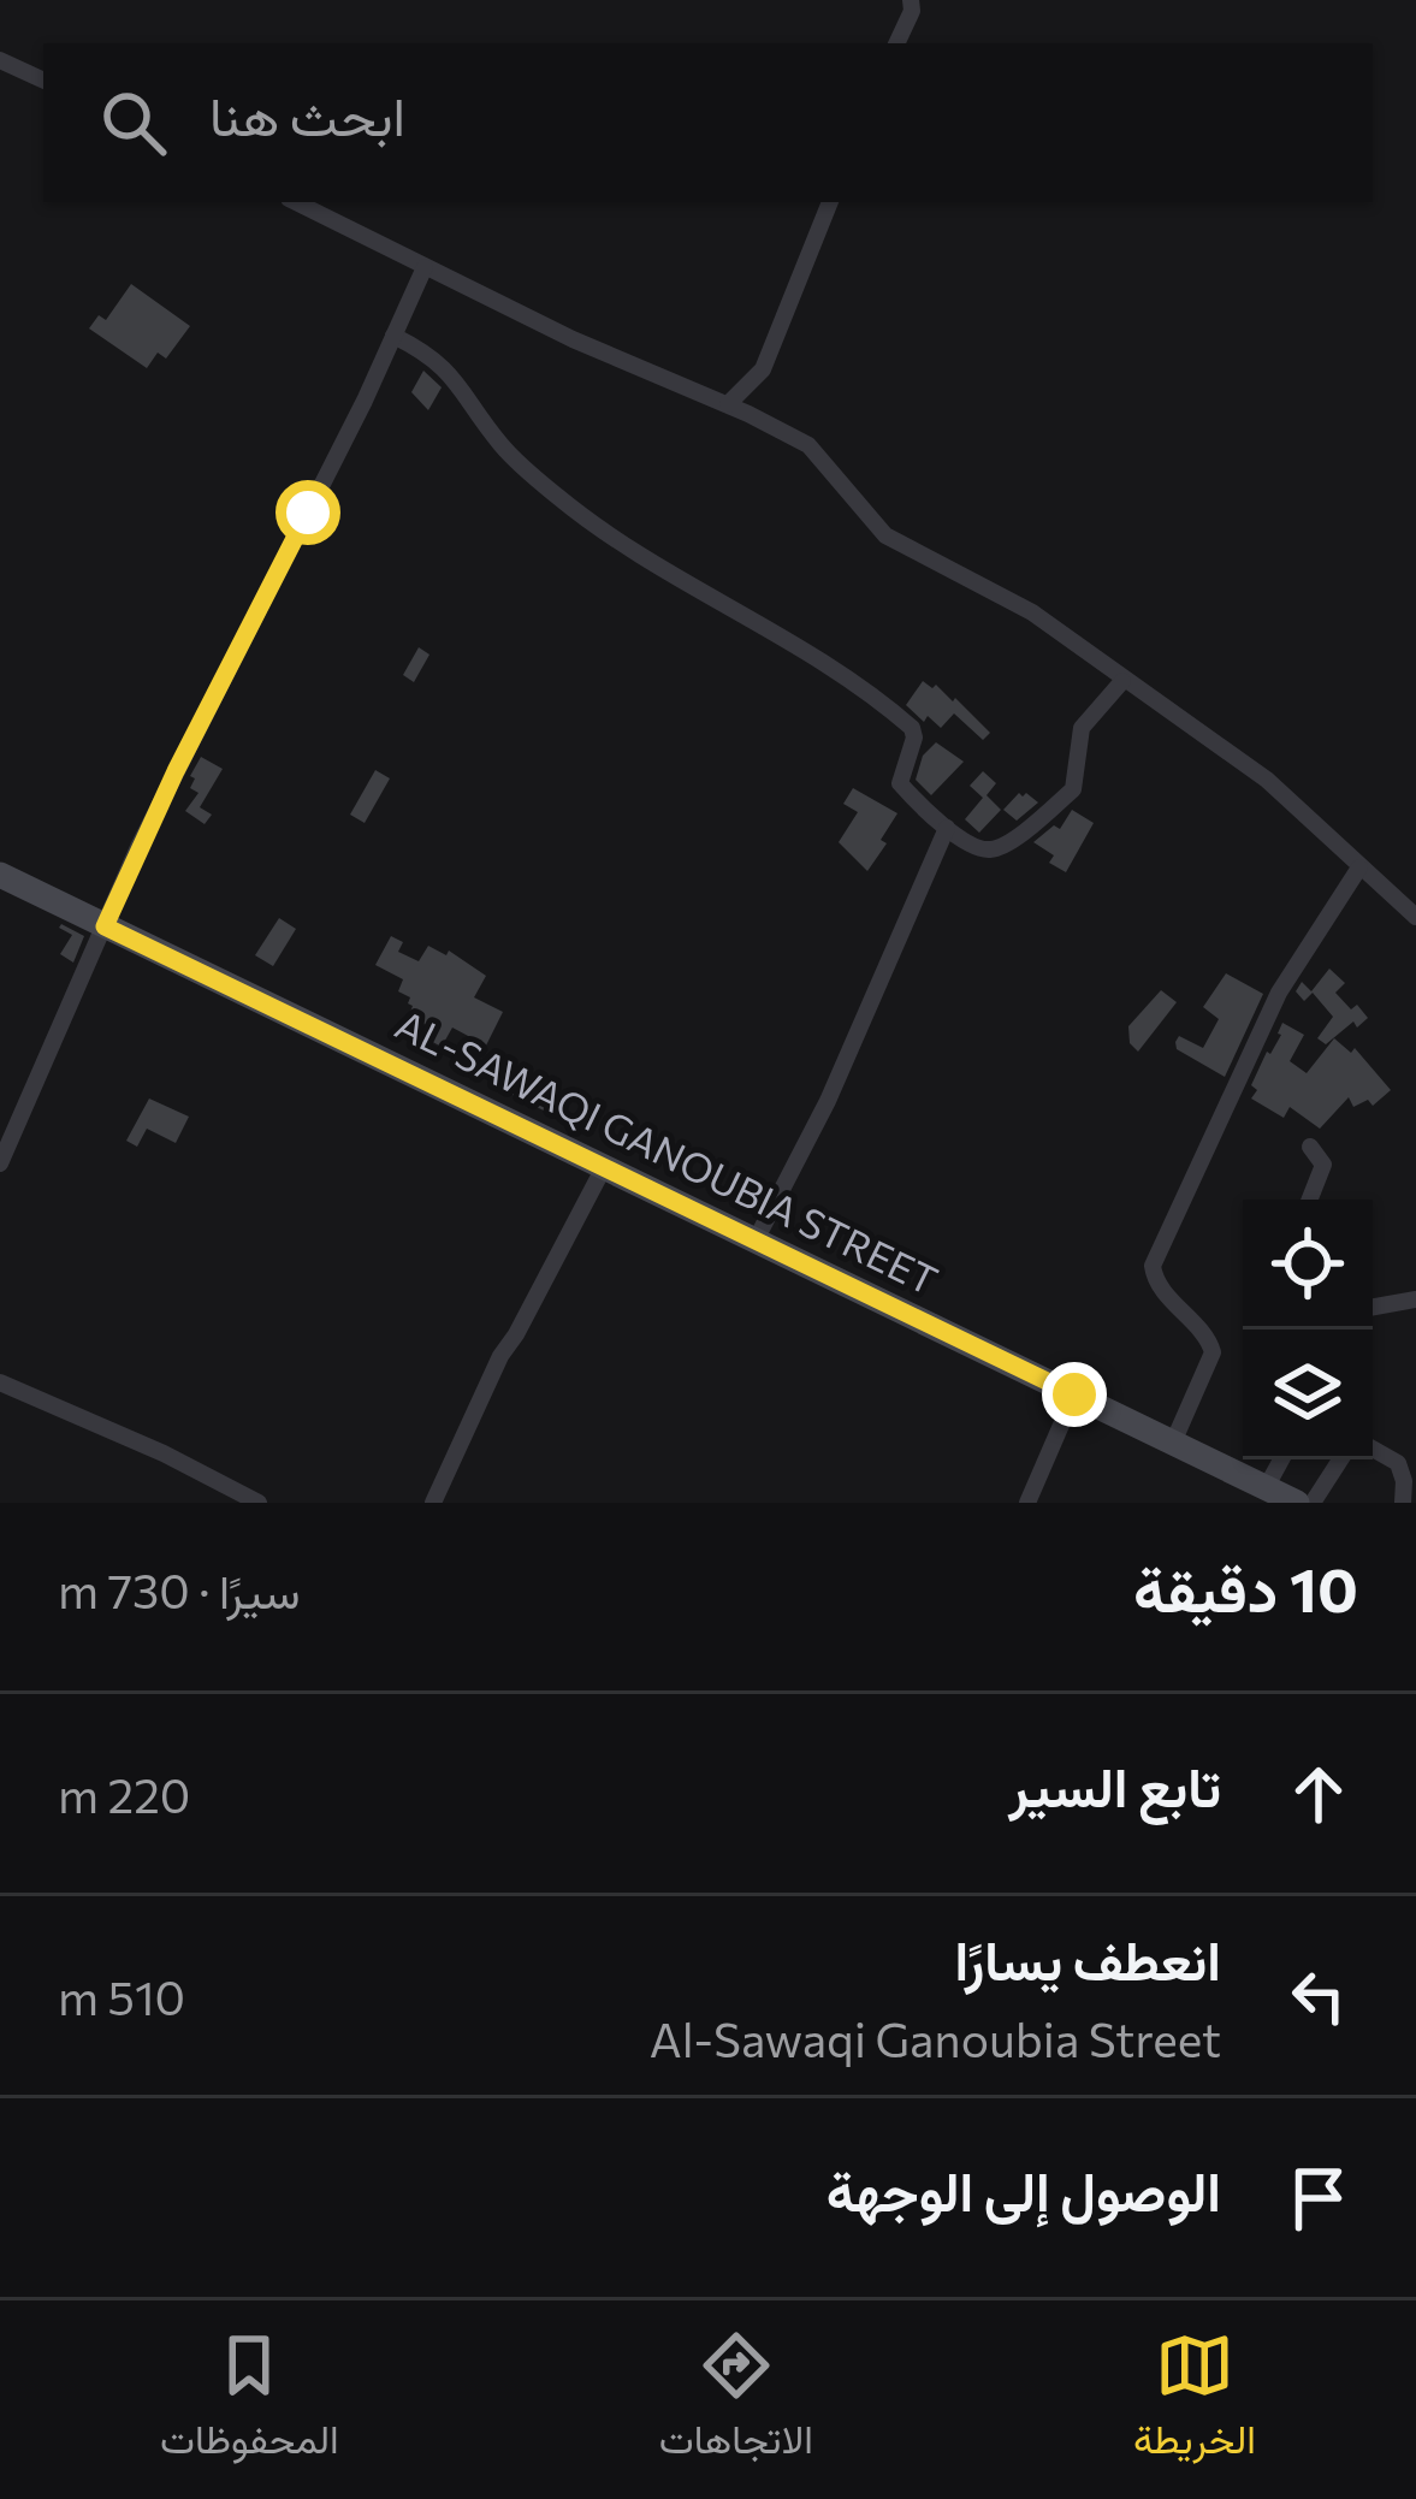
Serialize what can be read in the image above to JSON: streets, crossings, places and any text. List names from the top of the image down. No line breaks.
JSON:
{"streets":{"street":["AL-SAWAQI GANOUBIA STREET"]},"page":{"search":"ابحث هنا","heading":["10 دقيقة","سيرًا · 730 m"],"list":[["تابع السير","220 m"],["انعطف يسارًا","Al-Sawaqi Ganoubia Street","510 m"],"الوصول إلى الوجهة"],"nav":["الخريطة","الاتجاهات","المحفوظات"]}}
